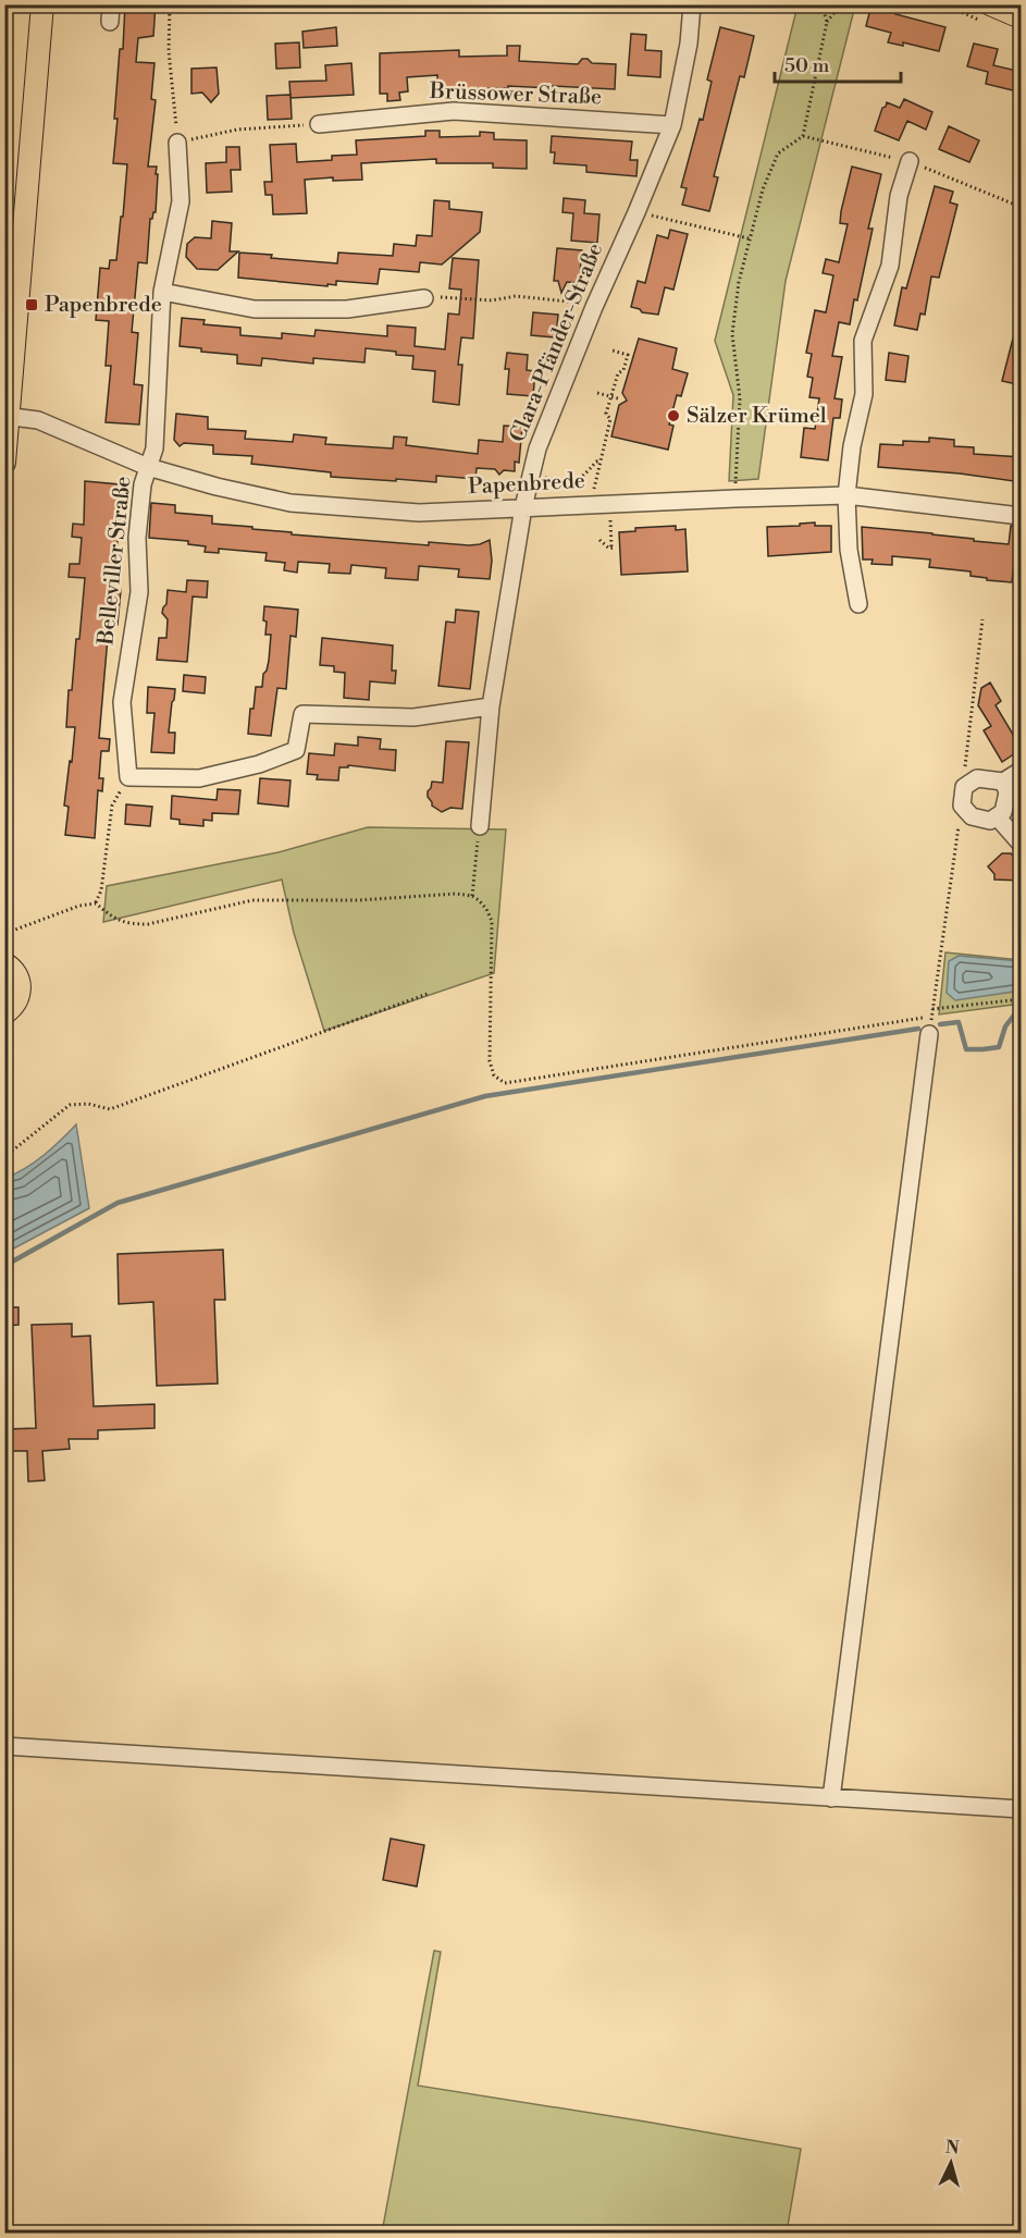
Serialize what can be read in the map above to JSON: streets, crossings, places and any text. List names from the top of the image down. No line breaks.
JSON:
{"streets":{"street":["Brüssower Straße","Clara-Pfänder-Straße","Papenbrede","Belleviller Straße"]},"crossings":[["Brüssower Straße","Clara-Pfänder-Straße"],["Clara-Pfänder-Straße","Papenbrede"],["Clara-Pfänder-Straße","Belleviller Straße"],["Papenbrede","Belleviller Straße"]],"places":{"transit":["Papenbrede"],"other":["Sälzer Krümel"]},"scale_bar":"50 m","north":"top"}
